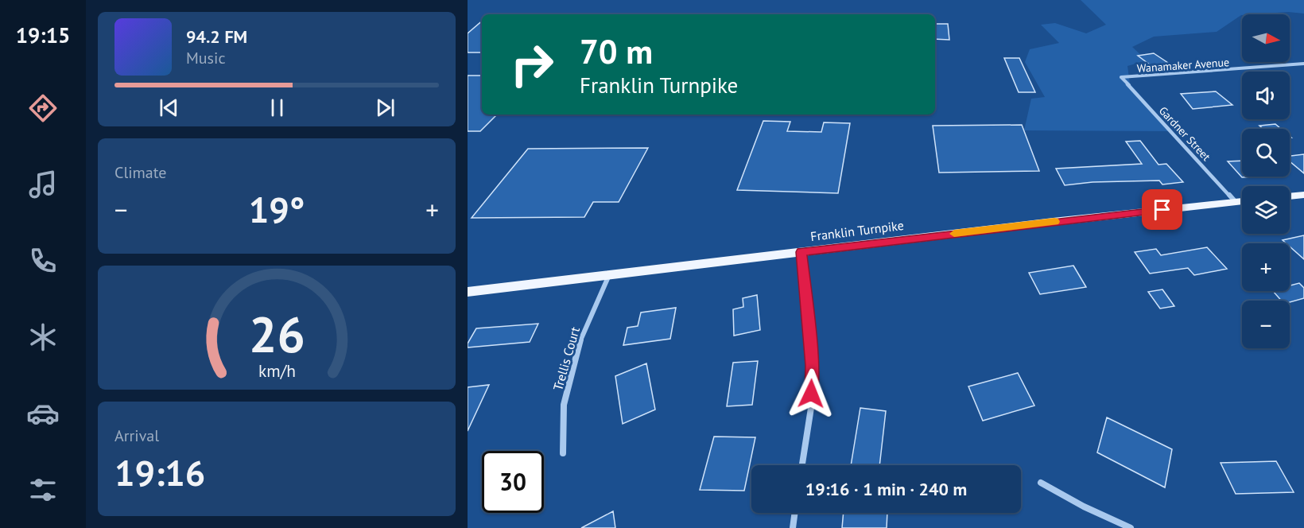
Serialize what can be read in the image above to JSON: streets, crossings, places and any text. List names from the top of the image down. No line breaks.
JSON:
{"streets":{"main road":["Franklin Turnpike"],"street":["Wanamaker Avenue","Gardner Street","Trellis Court"]},"crossings":[["Wanamaker Avenue","Gardner Street"],["Gardner Street","Franklin Turnpike"],["Franklin Turnpike","Trellis Court"]],"north":"right","page":{"tabs":"19:15","map_buttons":["+","−"],"turn":["70 m","Franklin Turnpike"],"song":["94.2 FM","Music"],"tile":["Climate",["Arrival","19:16"]],"heat":["−","19°","+"],"limit":"30","trip":"19:16 · 1 min · 240 m","gauge":["26","km/h"]}}
